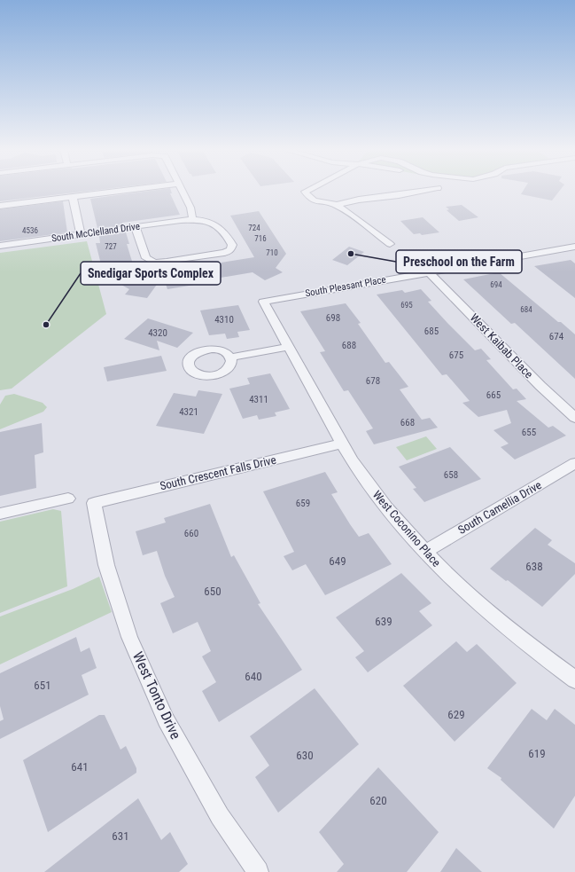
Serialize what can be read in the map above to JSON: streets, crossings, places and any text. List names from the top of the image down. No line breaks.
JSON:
{"streets":{"street":["South McClelland Drive","South Pleasant Place","West Kaibab Place","South Crescent Falls Drive","South Camellia Drive","West Coconino Place","West Tonto Drive"]},"crossings":[["South Pleasant Place","West Kaibab Place"],["South Pleasant Place","West Coconino Place"],["South Crescent Falls Drive","West Coconino Place"],["South Crescent Falls Drive","West Tonto Drive"],["South Camellia Drive","West Coconino Place"]],"places":["Preschool on the Farm","Snedigar Sports Complex"],"house_numbers":["724","4536","716","727","710","694","695","684","698","4310","685","4320","674","688","675","678","665","4311","4321","668","655","658","659","660","649","638","650","639","640","651","629","619","630","641","620","631"]}
